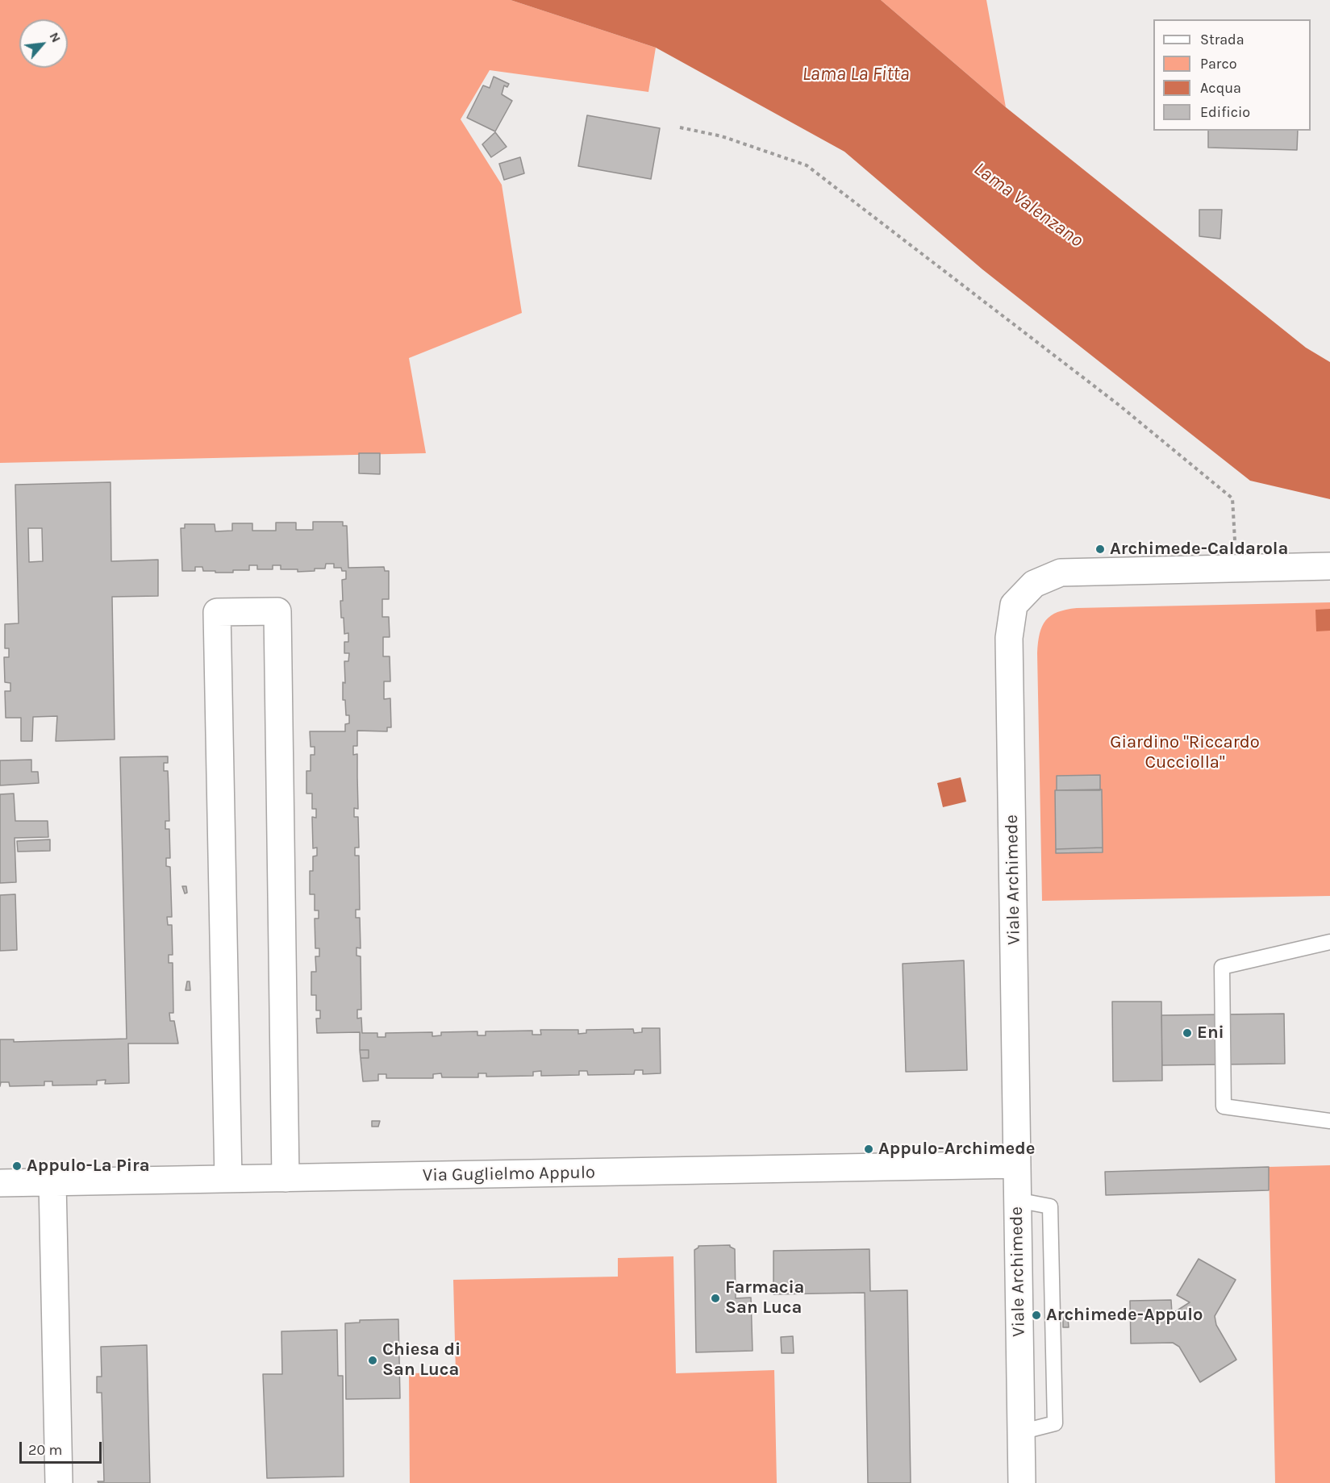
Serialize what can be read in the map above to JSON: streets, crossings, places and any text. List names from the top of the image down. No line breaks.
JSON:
{"streets":{"street":["Viale Archimede","Via Guglielmo Appulo"]},"crossings":[["Viale Archimede","Via Guglielmo Appulo"]],"water":["Lama La Fitta","Lama Valenzano"],"parks":["Giardino \"Riccardo Cucciolla\""],"places":["Archimede-Caldarola","Eni","Appulo-Archimede","Appulo-La Pira","Farmacia San Luca","Archimede-Appulo","Chiesa di San Luca"],"legend":["Strada","Parco","Acqua","Edificio"],"scale_bar":"20 m","north":"top right"}
